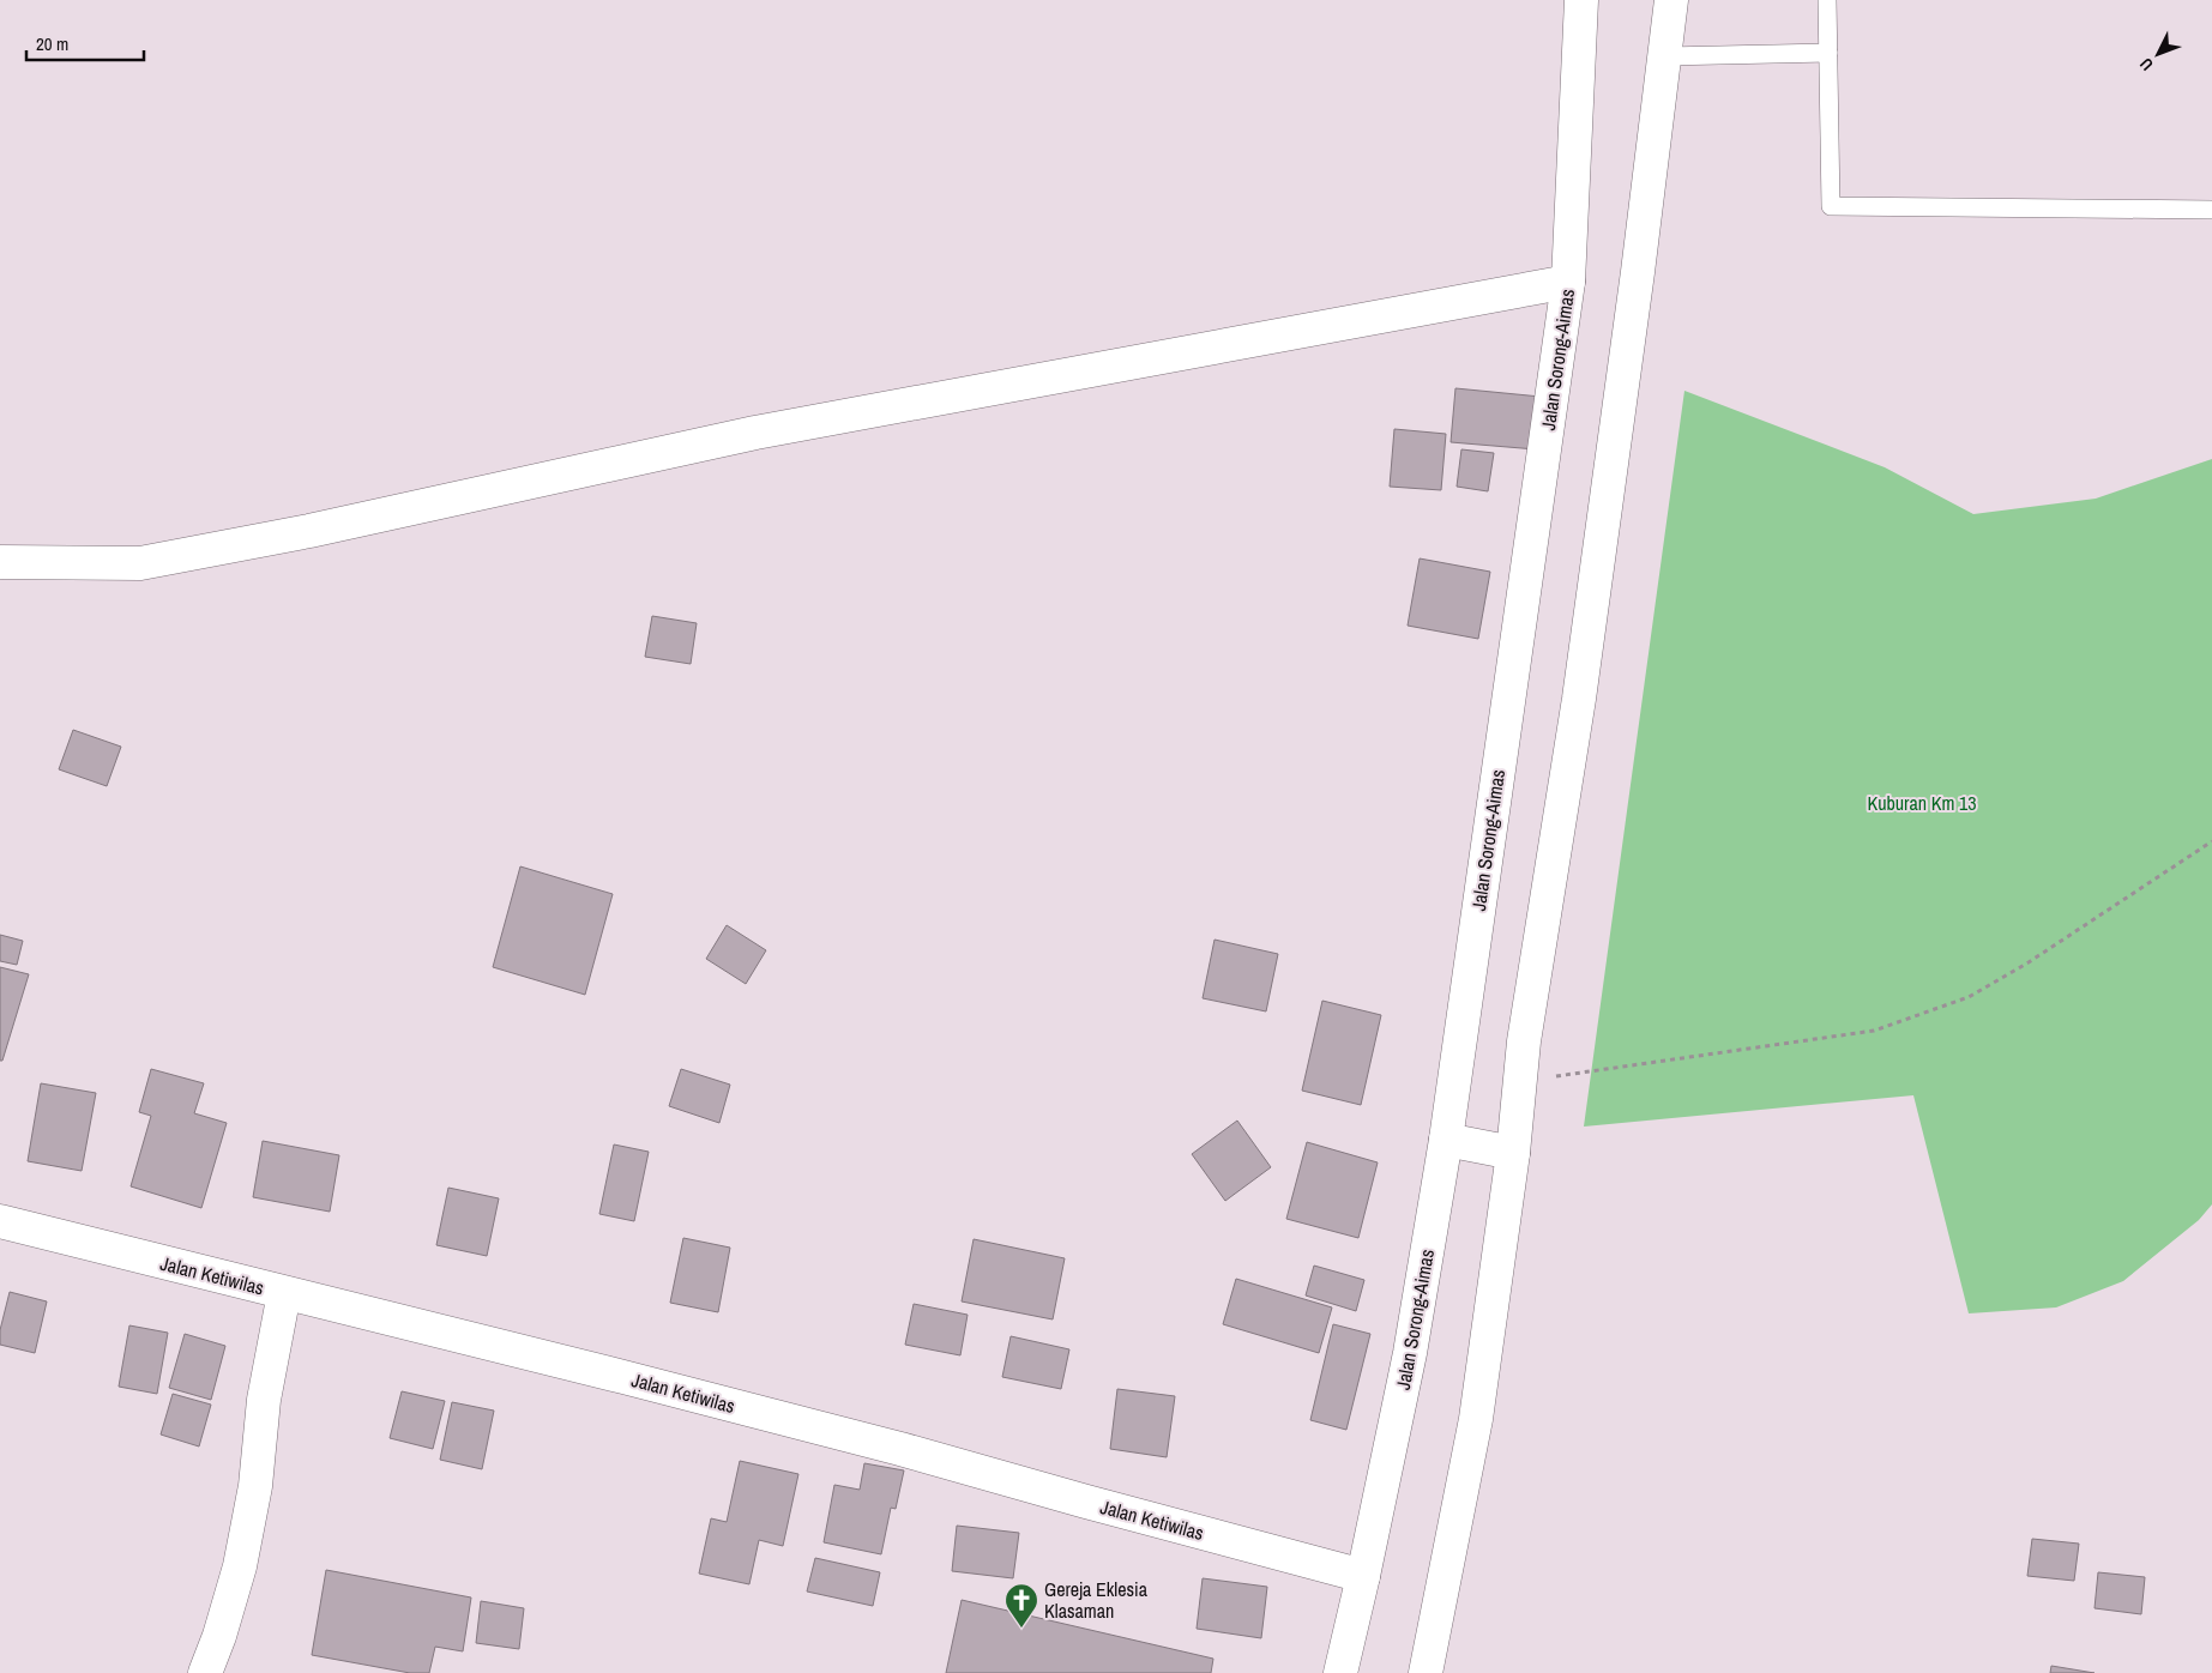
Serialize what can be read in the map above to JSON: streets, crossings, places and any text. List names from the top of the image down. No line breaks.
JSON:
{"streets":{"main road":["Jalan Sorong-Aimas","Jalan Ketiwilas"]},"crossings":[["Jalan Sorong-Aimas","Jalan Ketiwilas"]],"parks":["Kuburan Km 13"],"places":{"church":["Gereja Eklesia Klasaman"]},"scale_bar":"20 m","north":"bottom left"}
